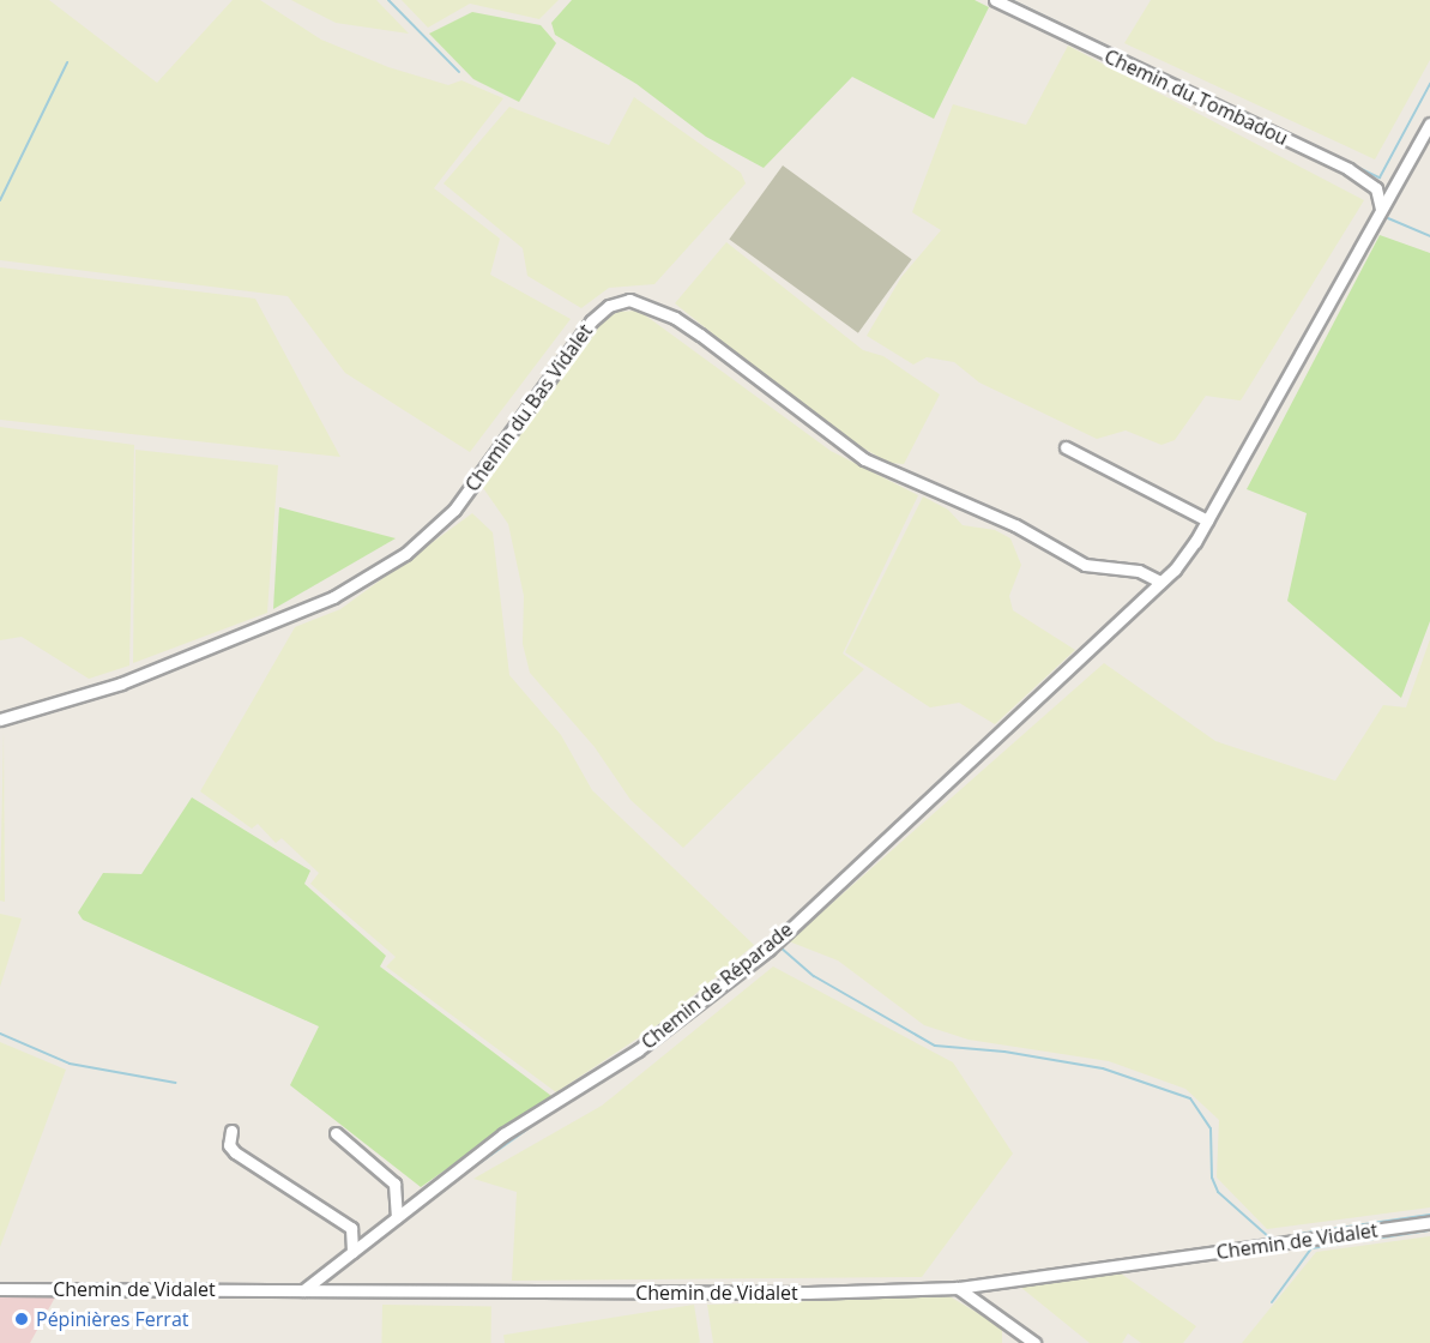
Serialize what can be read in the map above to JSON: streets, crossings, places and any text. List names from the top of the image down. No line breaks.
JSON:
{"streets":{"street":["Chemin du Tombadou","Chemin du Bas Vidalet","Chemin de Réparade","Chemin de Vidalet"]},"crossings":[["Chemin du Tombadou","Chemin de Réparade"],["Chemin du Bas Vidalet","Chemin de Réparade"],["Chemin de Réparade","Chemin de Vidalet"]],"places":["Pépinières Ferrat"]}
